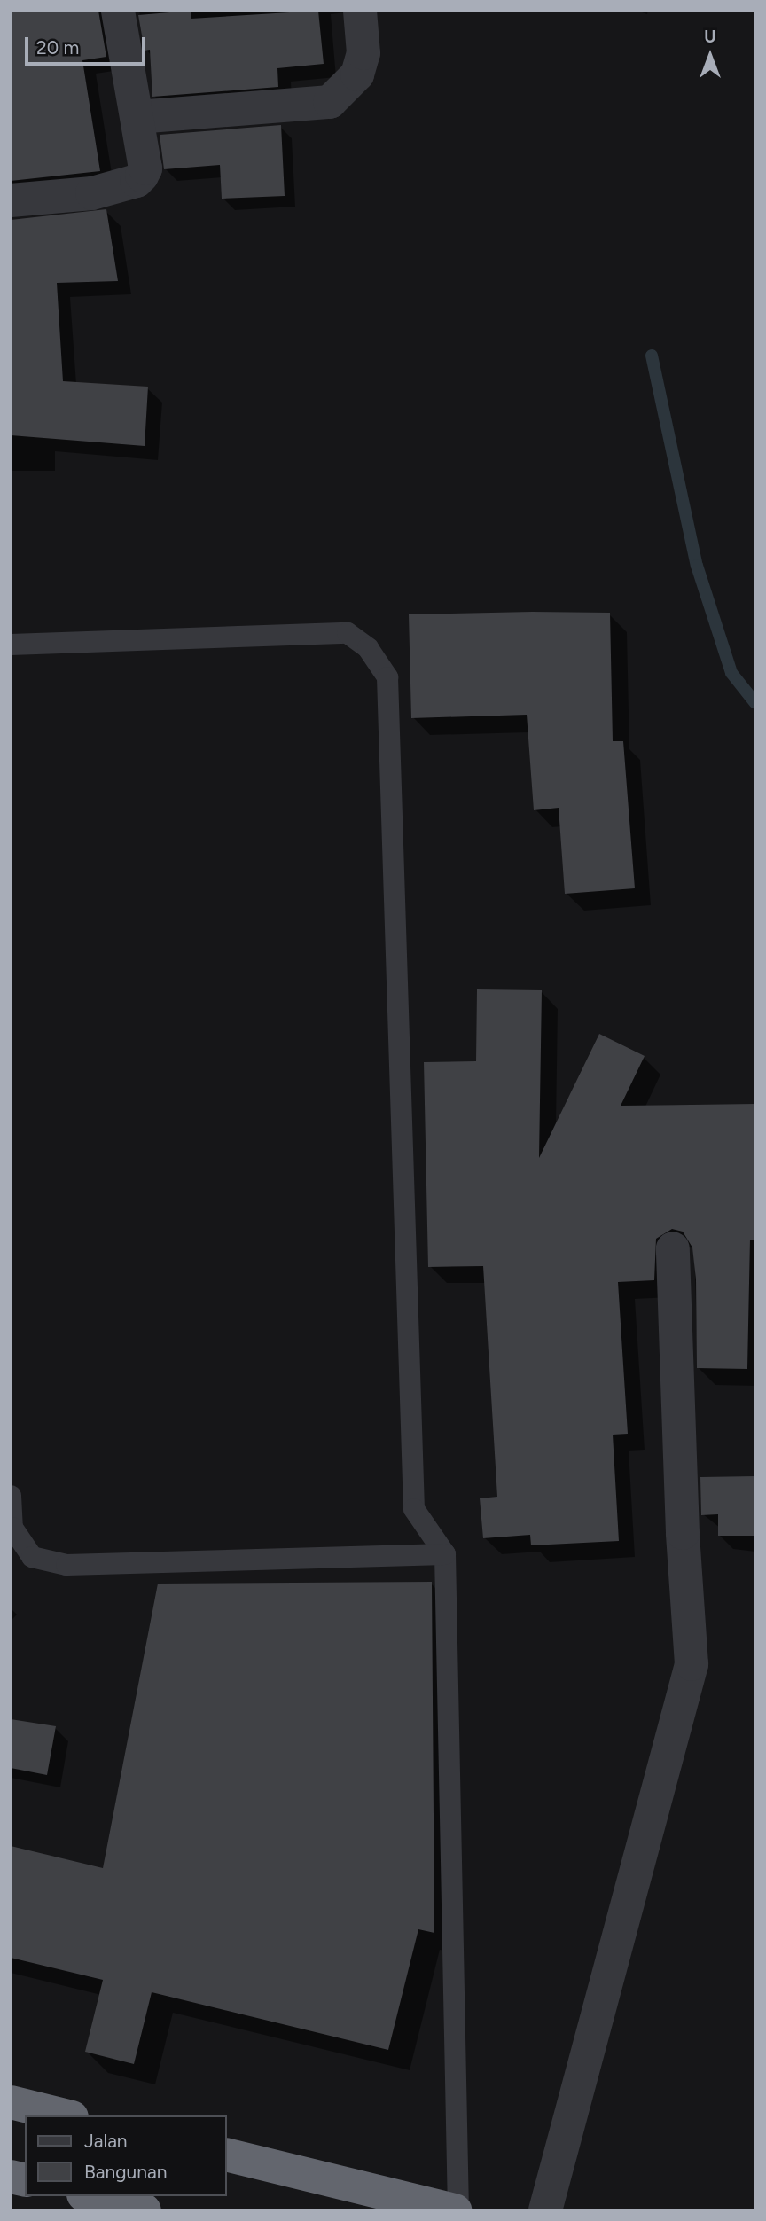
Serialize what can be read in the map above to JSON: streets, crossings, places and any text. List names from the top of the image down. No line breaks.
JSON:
{"legend":["Jalan","Bangunan"],"scale_bar":"20 m","north":"top"}
